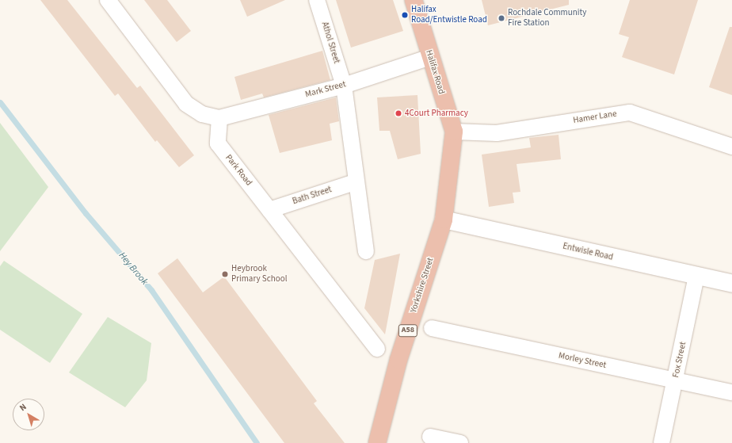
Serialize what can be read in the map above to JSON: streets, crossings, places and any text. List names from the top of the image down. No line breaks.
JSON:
{"streets":{"highway":["Halifax Road","Yorkshire Street","A58"],"main road":["Entwisle Road"],"street":["Athol Street","Mark Street","Hamer Lane","Park Road","Bath Street","Fox Street","Morley Street"]},"crossings":[["Athol Street","Mark Street"],["Athol Street","Bath Street"],["Halifax Road","Mark Street"],["Halifax Road","Hamer Lane"],["Halifax Road","Entwisle Road"],["Halifax Road","Yorkshire Street"],["Mark Street","Park Road"],["Park Road","Bath Street"],["Entwisle Road","Yorkshire Street"],["Entwisle Road","Fox Street"],["Fox Street","Morley Street"]],"water":["Hey Brook"],"places":["Halifax Road/Entwistle Road","Rochdale Community Fire Station","4Court Pharmacy","Heybrook Primary School"],"north":"top left"}
